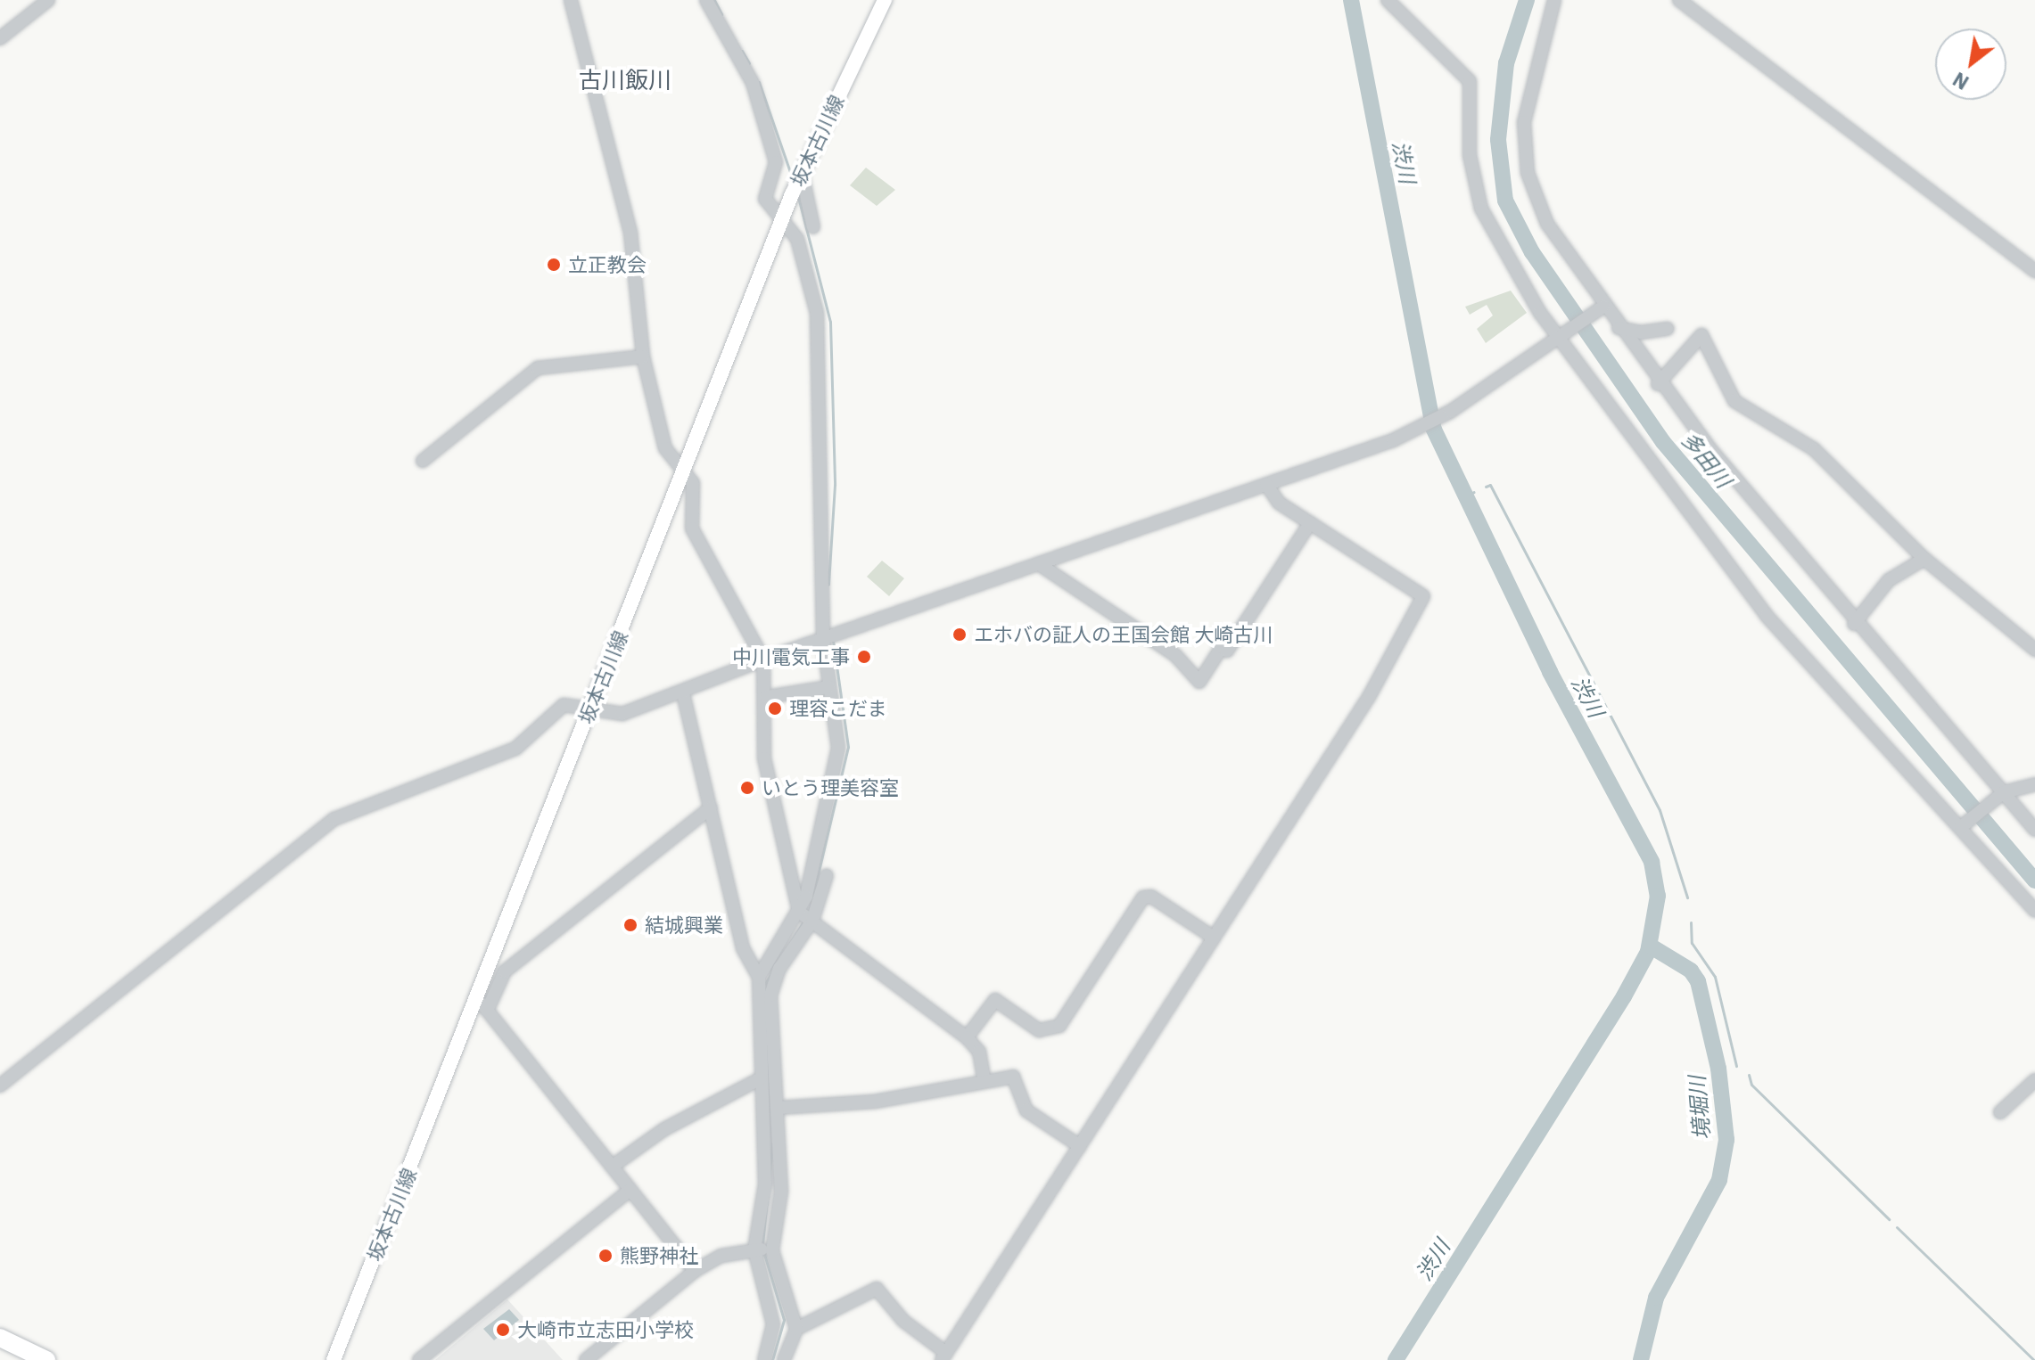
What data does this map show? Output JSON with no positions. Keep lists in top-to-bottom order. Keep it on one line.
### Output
{"streets":{"main road":["坂本古川線"]},"districts":["古川飯川"],"water":["渋川","多田川","境堀川"],"places":["立正教会","エホバの証人の王国会館 大崎古川","中川電気工事","理容こだま","いとう理美容室","結城興業","熊野神社","大崎市立志田小学校"],"north":"bottom left"}
